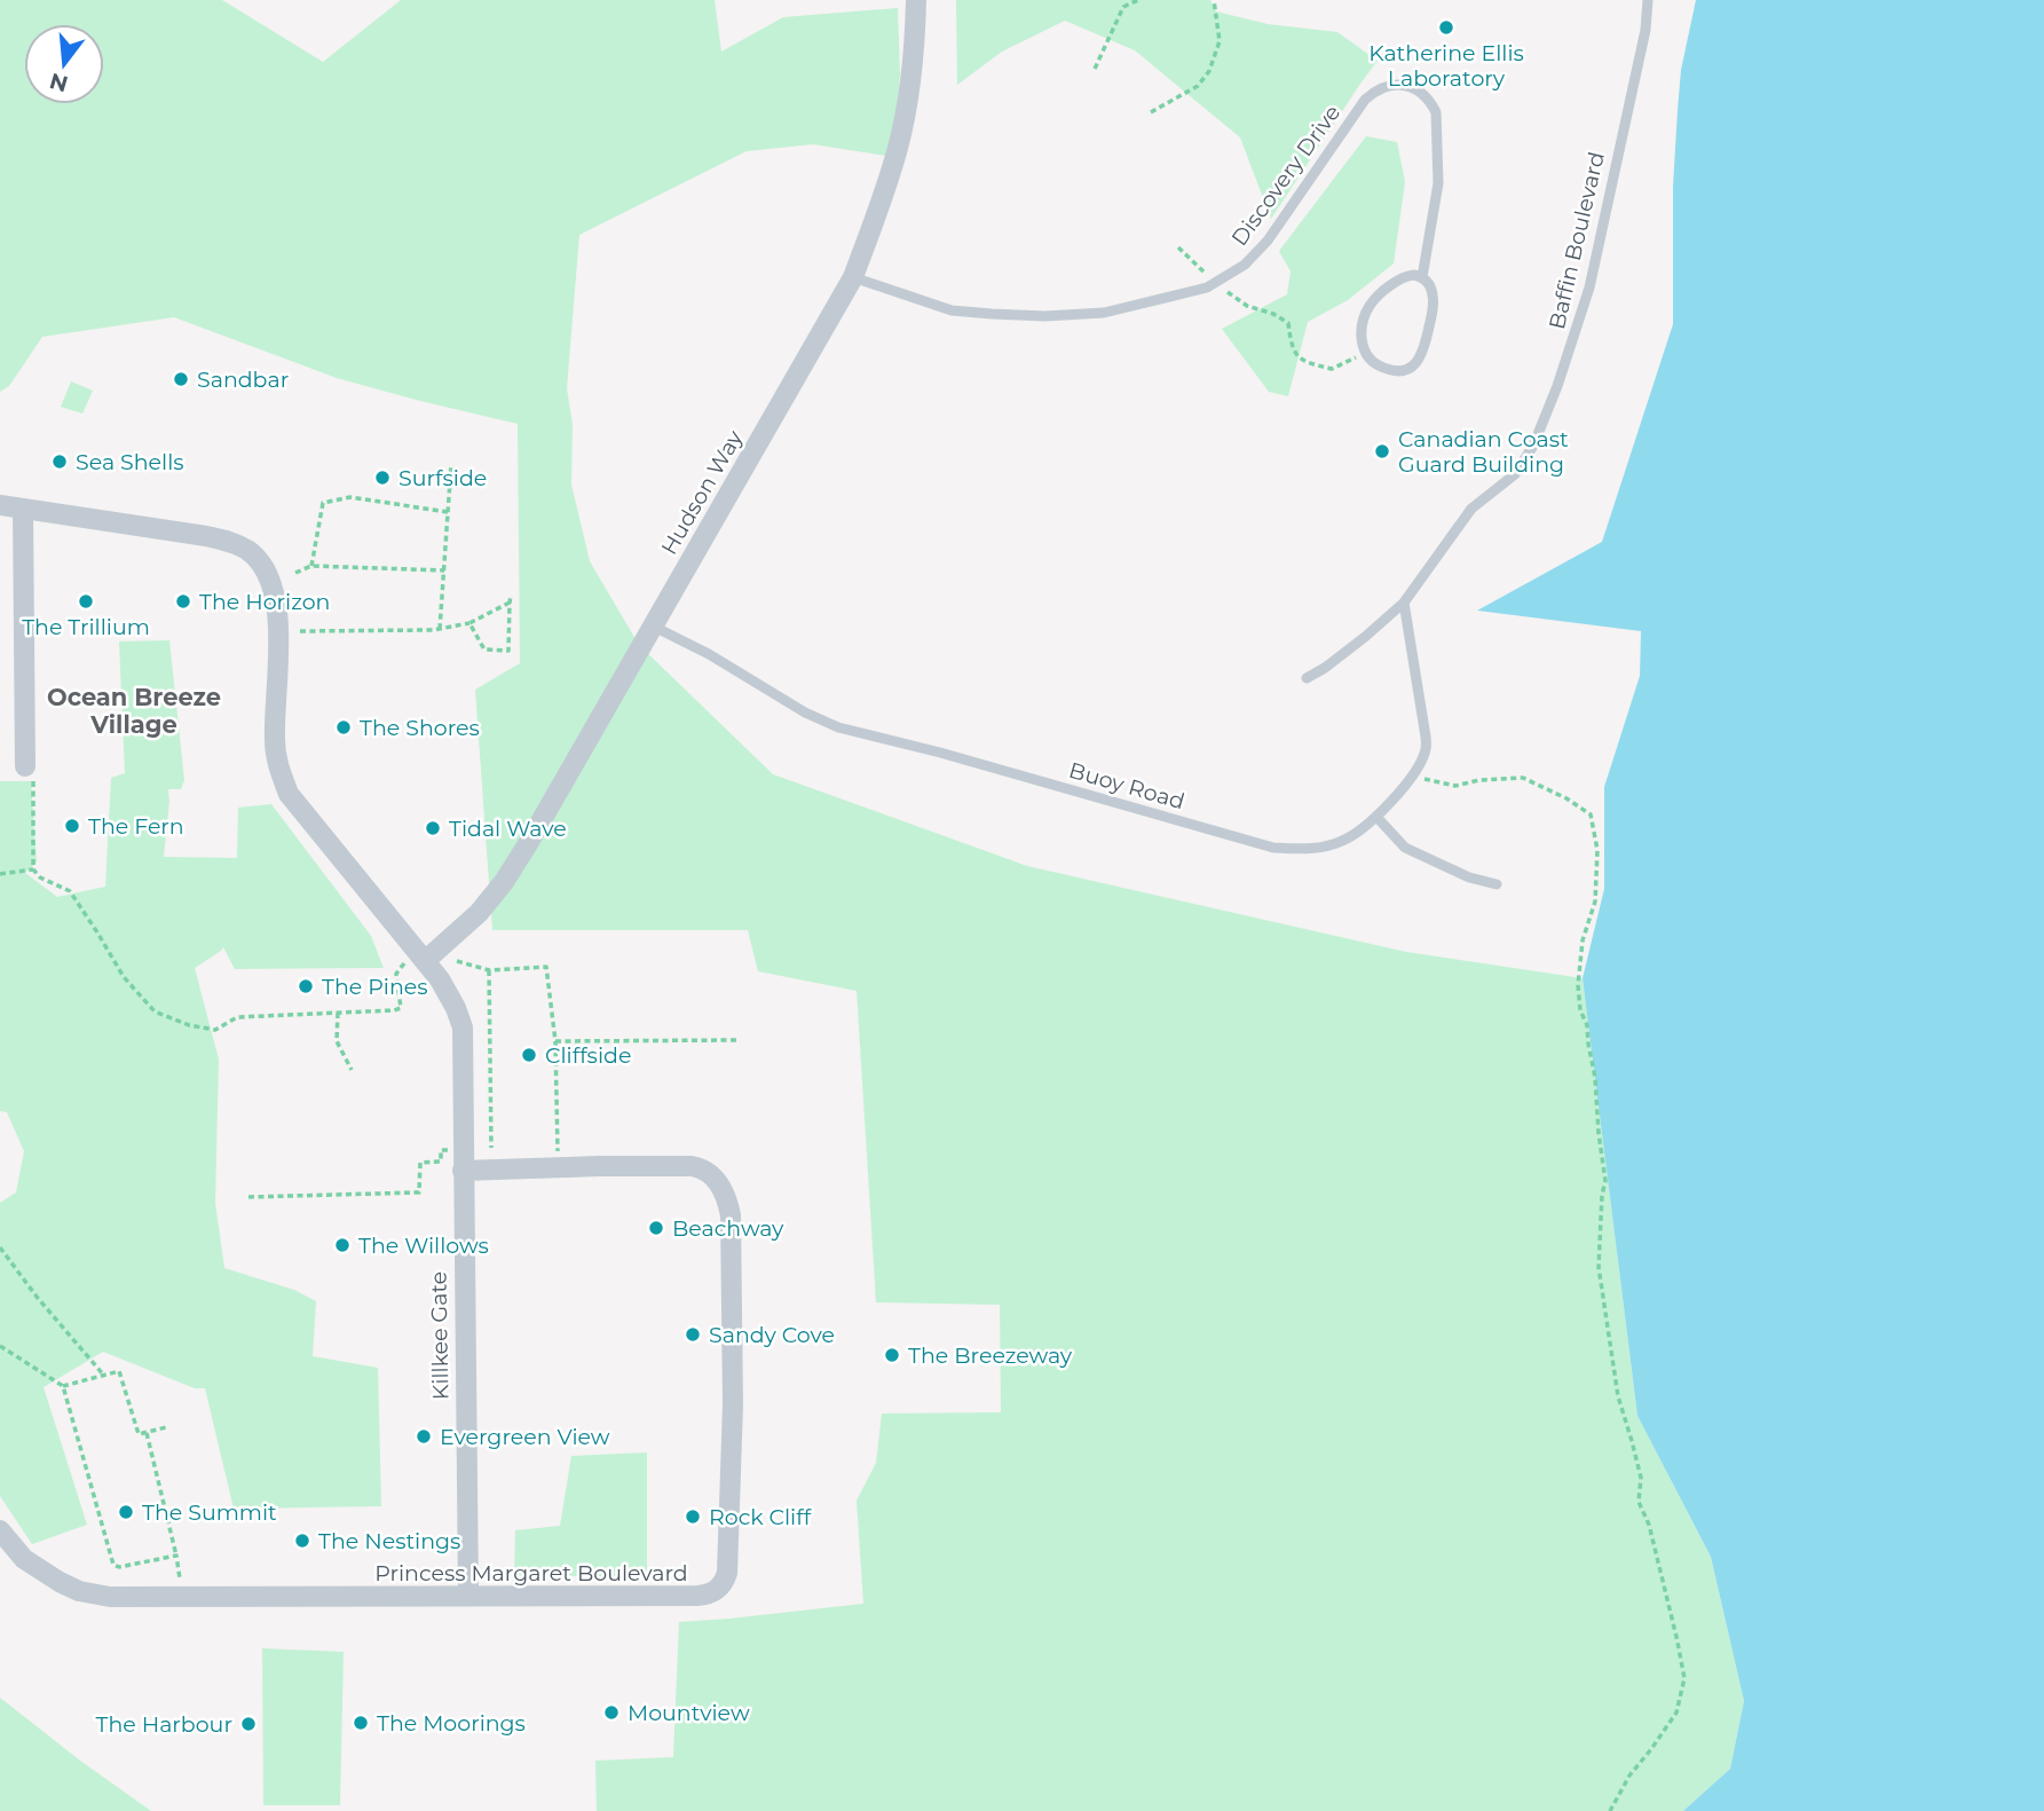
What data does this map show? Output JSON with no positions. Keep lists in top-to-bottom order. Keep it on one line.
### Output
{"streets":{"street":["Hudson Way","Killkee Gate","Princess Margaret Boulevard"],"lane":["Discovery Drive","Baffin Boulevard","Buoy Road"]},"crossings":[["Discovery Drive","Hudson Way"],["Baffin Boulevard","Buoy Road"],["Hudson Way","Buoy Road"],["Killkee Gate","Princess Margaret Boulevard"]],"districts":["Ocean Breeze Village"],"places":["Katherine Ellis Laboratory","Sandbar","Canadian Coast Guard Building","Sea Shells","Surfside","The Trillium","The Horizon","The Shores","The Fern","Tidal Wave","The Pines","Cliffside","Beachway","The Willows","Sandy Cove","The Breezeway","Evergreen View","The Summit","Rock Cliff","The Nestings","Mountview","The Moorings","The Harbour"],"north":"bottom"}
